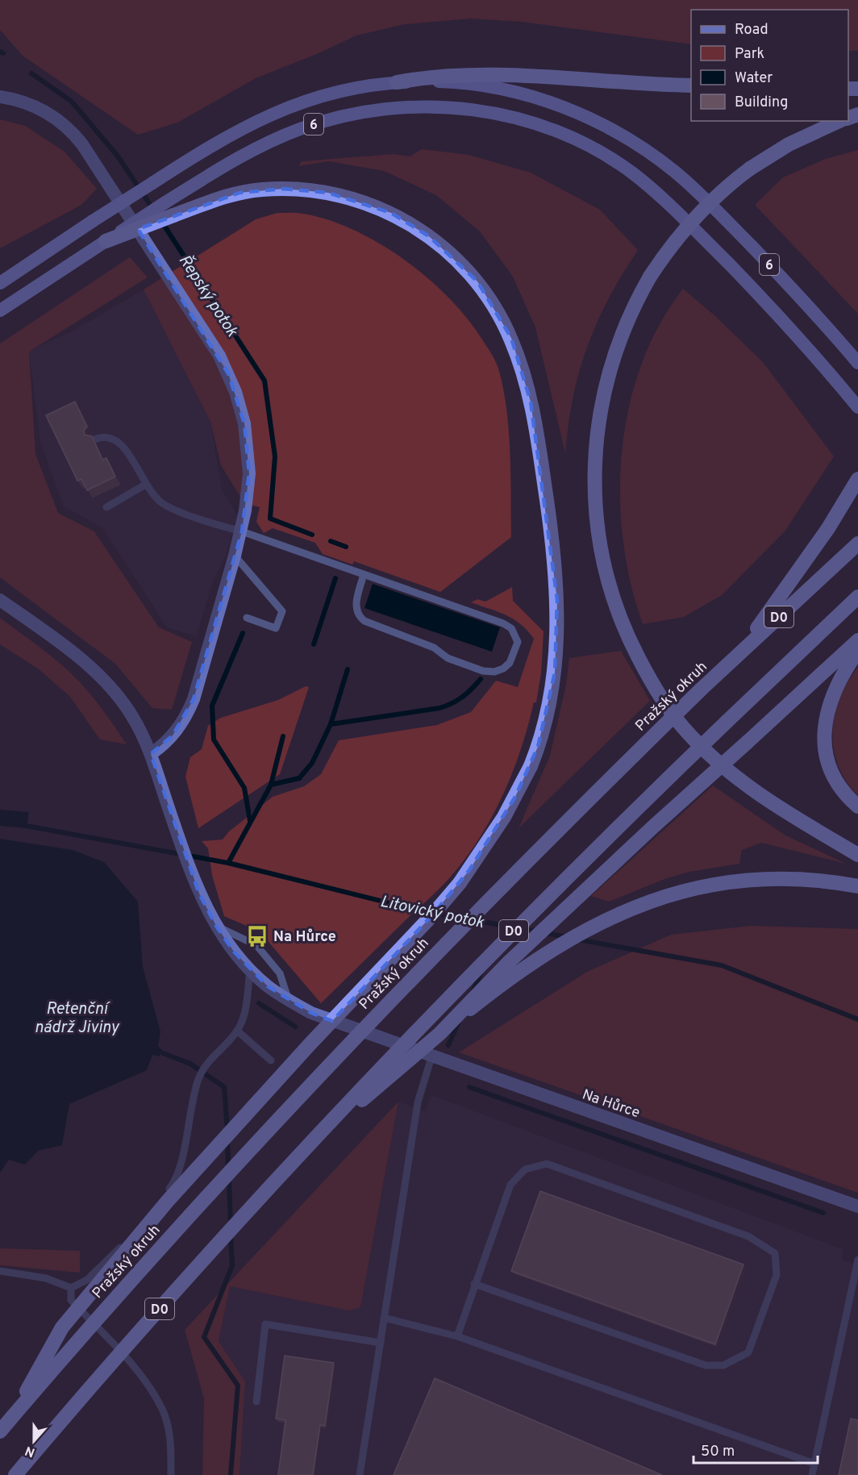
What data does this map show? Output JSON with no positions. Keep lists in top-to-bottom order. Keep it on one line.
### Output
{"streets":{"highway":["6","D0","Pražský okruh"],"main road":["Na Hůrce"]},"water":["Řepský potok","Litovický potok","Retenční nádrž Jiviny"],"places":{"bus stop":["Na Hůrce"]},"legend":["Road","Park","Water","Building"],"scale_bar":"50 m","north":"bottom"}
